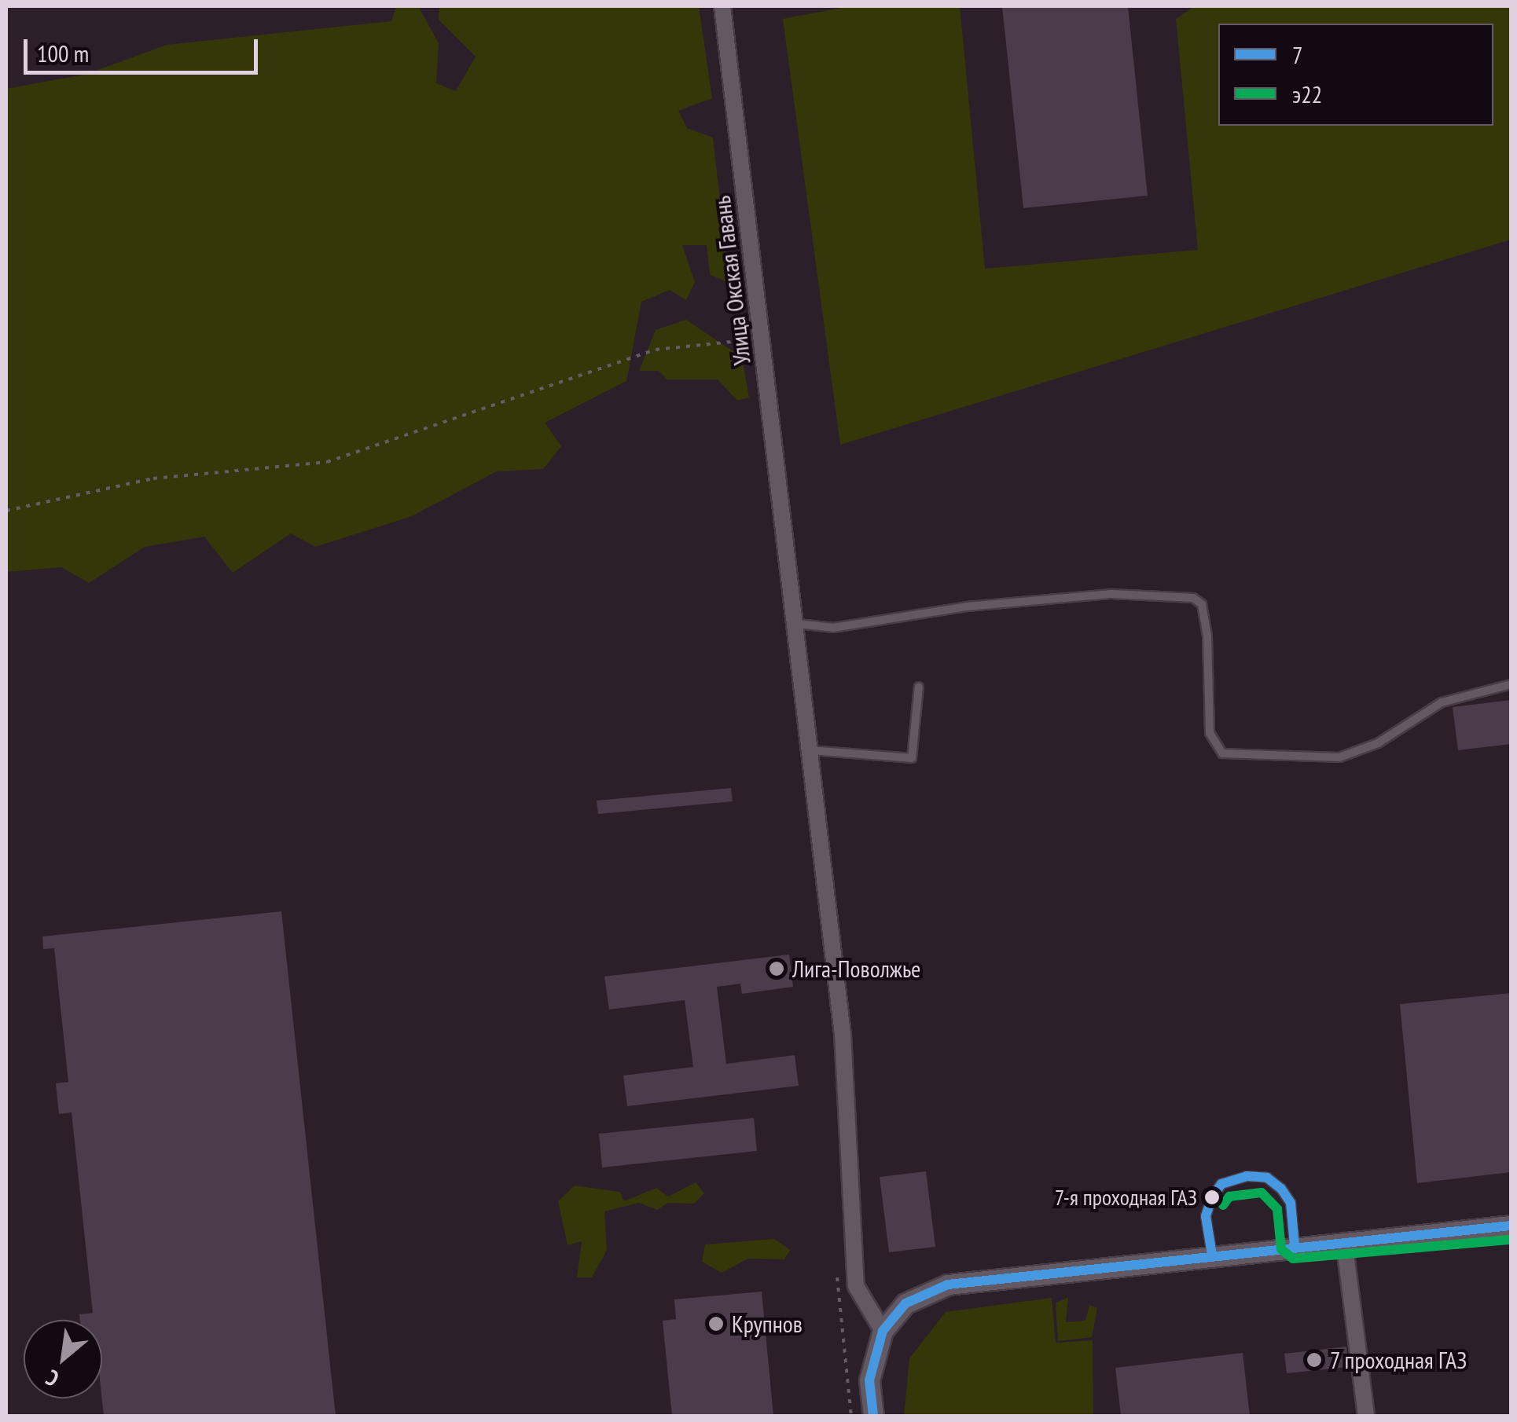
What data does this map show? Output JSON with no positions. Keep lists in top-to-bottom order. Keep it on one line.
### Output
{"streets":{"street":["Улица Окская Гавань"]},"places":["Лига-Поволжье","7-я проходная ГАЗ","Крупнов","7 проходная ГАЗ"],"lines":["transit line 7","transit line э22"],"legend":["7","э22"],"scale_bar":"100 m","north":"bottom left"}
